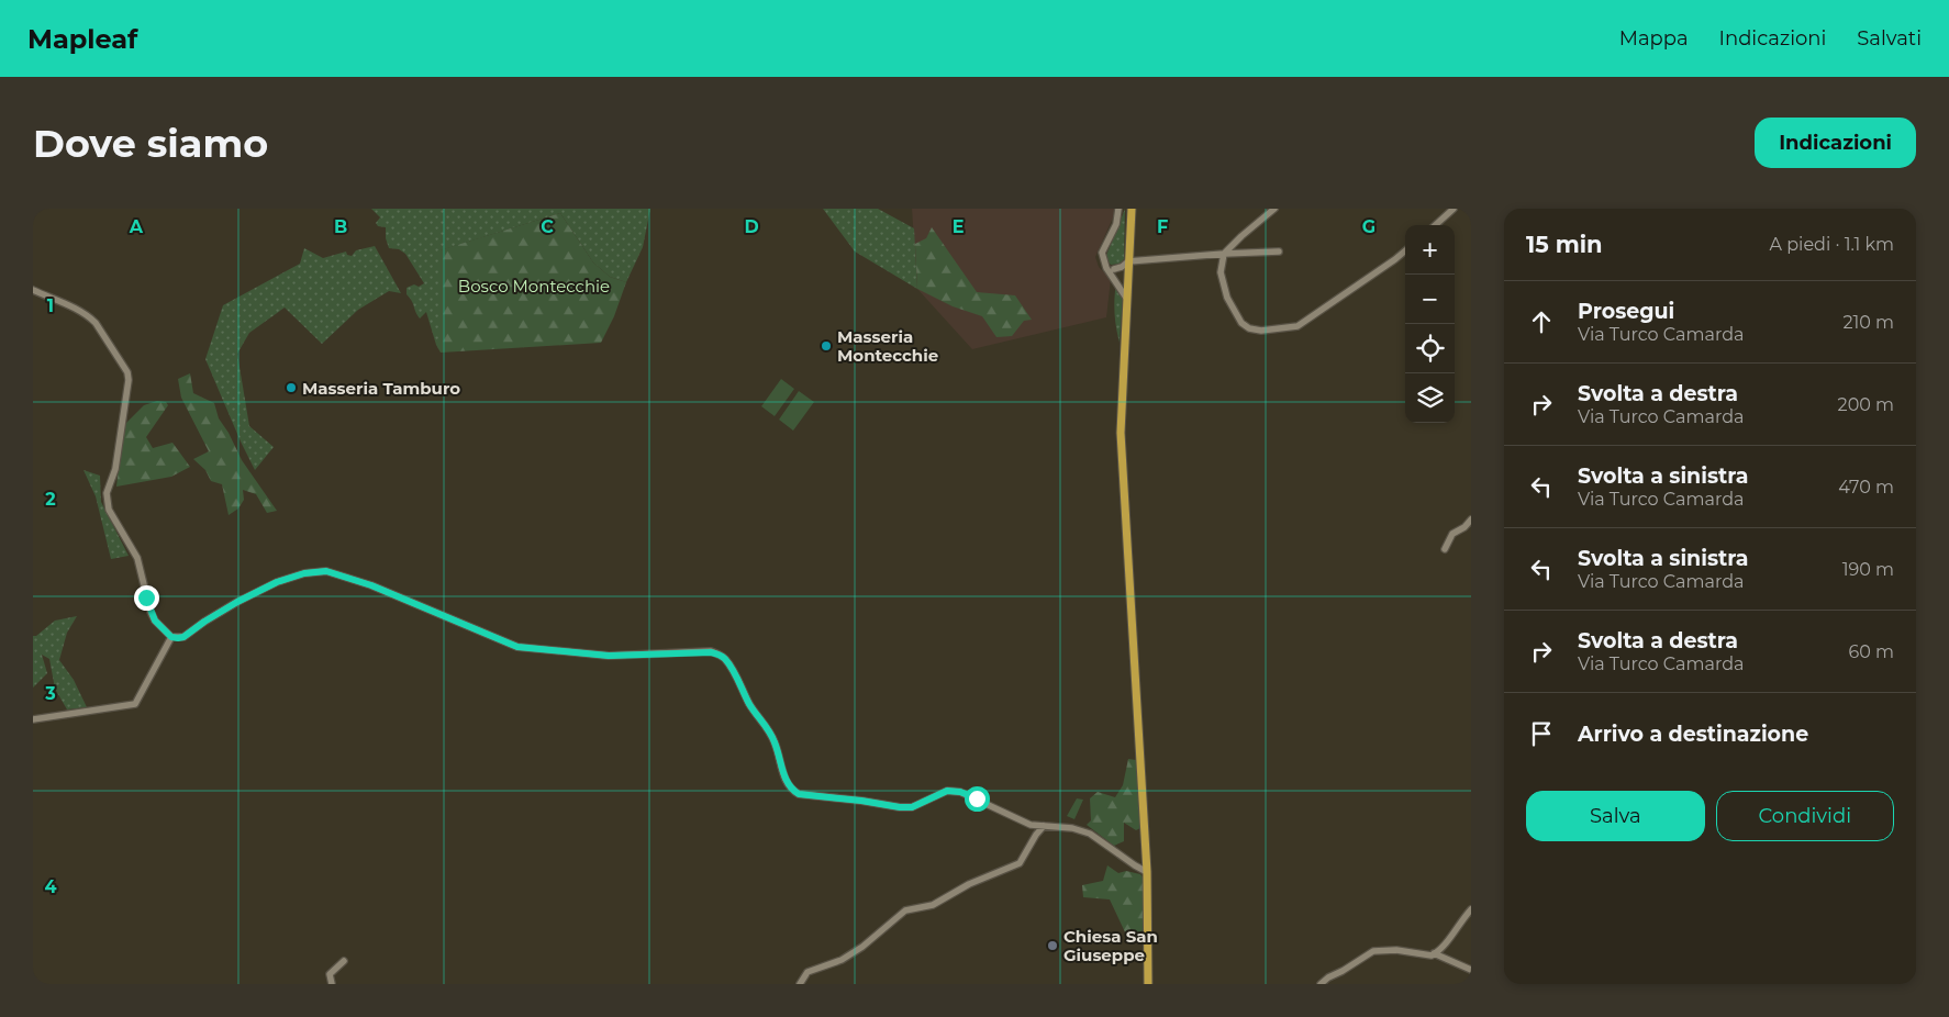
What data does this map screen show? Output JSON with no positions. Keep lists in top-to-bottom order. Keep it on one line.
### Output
{"parks":["Bosco Montecchie"],"places":["Masseria Montecchie","Masseria Tamburo","Chiesa San Giuseppe"],"page":{"header":"Mapleaf","nav":["Mappa","Indicazioni","Salvati"],"buttons":["Indicazioni",["Salva","Condividi"]],"title":"Dove siamo","heading":["15 min","A piedi · 1.1 km"],"map_buttons":["+","−"],"list":[["Prosegui","Via Turco Camarda","210 m"],["Svolta a destra","Via Turco Camarda","200 m"],["Svolta a sinistra","Via Turco Camarda","470 m"],["Svolta a sinistra","Via Turco Camarda","190 m"],["Svolta a destra","Via Turco Camarda","60 m"],"Arrivo a destinazione"]},"grid":{"columns":["A","B","C","D","E","F","G"],"rows":["1","2","3","4"]}}
